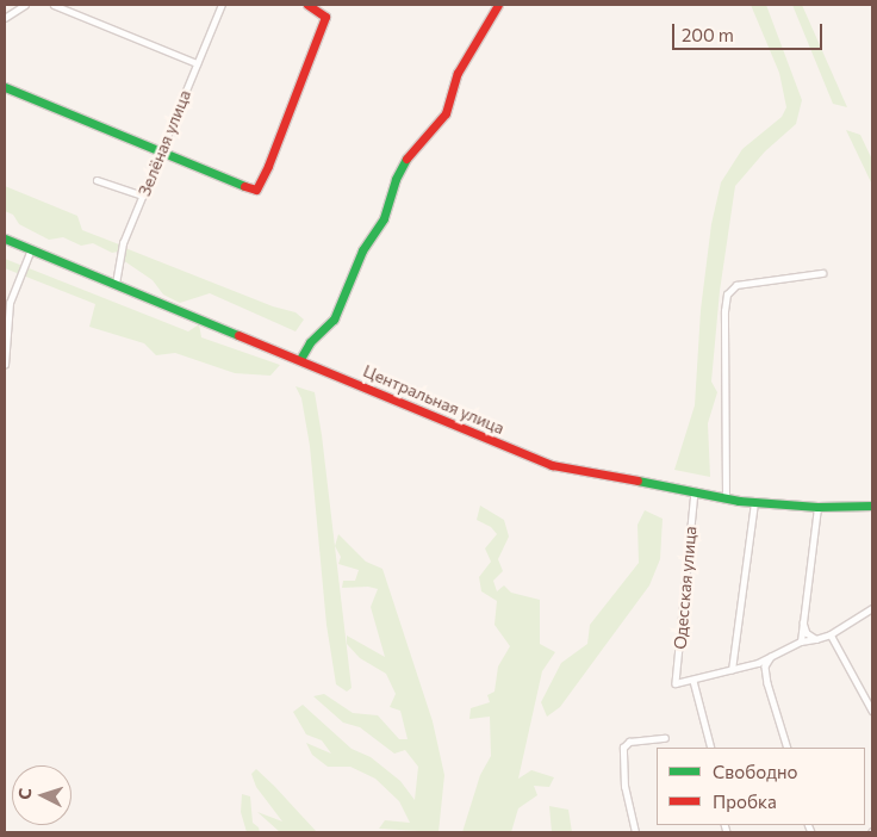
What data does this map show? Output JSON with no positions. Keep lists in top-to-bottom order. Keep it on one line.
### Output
{"streets":{"street":["Зелёная улица","Центральная улица","Одесская улица"]},"crossings":[["Зелёная улица","Центральная улица"],["Центральная улица","Одесская улица"]],"legend":["Свободно","Пробка"],"scale_bar":"200 m","north":"left"}
